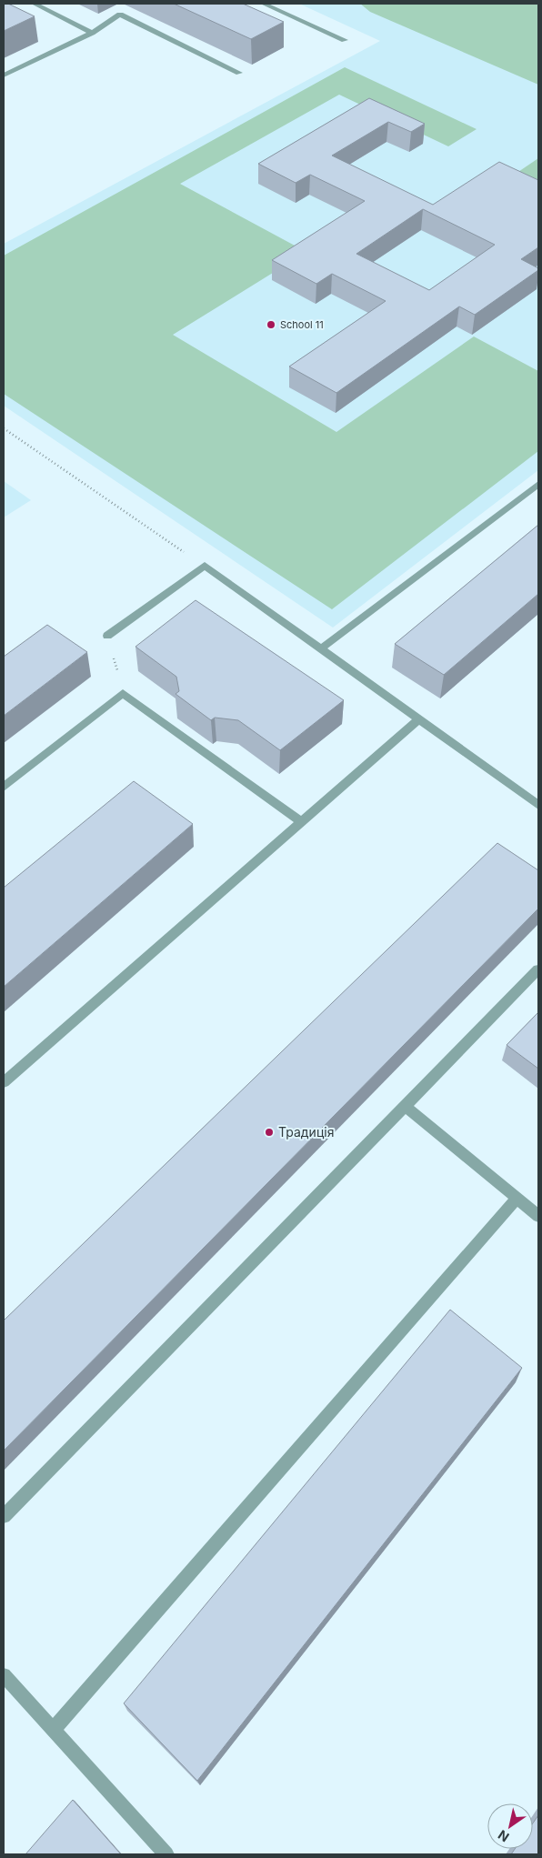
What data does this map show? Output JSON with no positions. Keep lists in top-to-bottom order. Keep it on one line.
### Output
{"places":["School 11","Традиція"],"north":"bottom left"}
